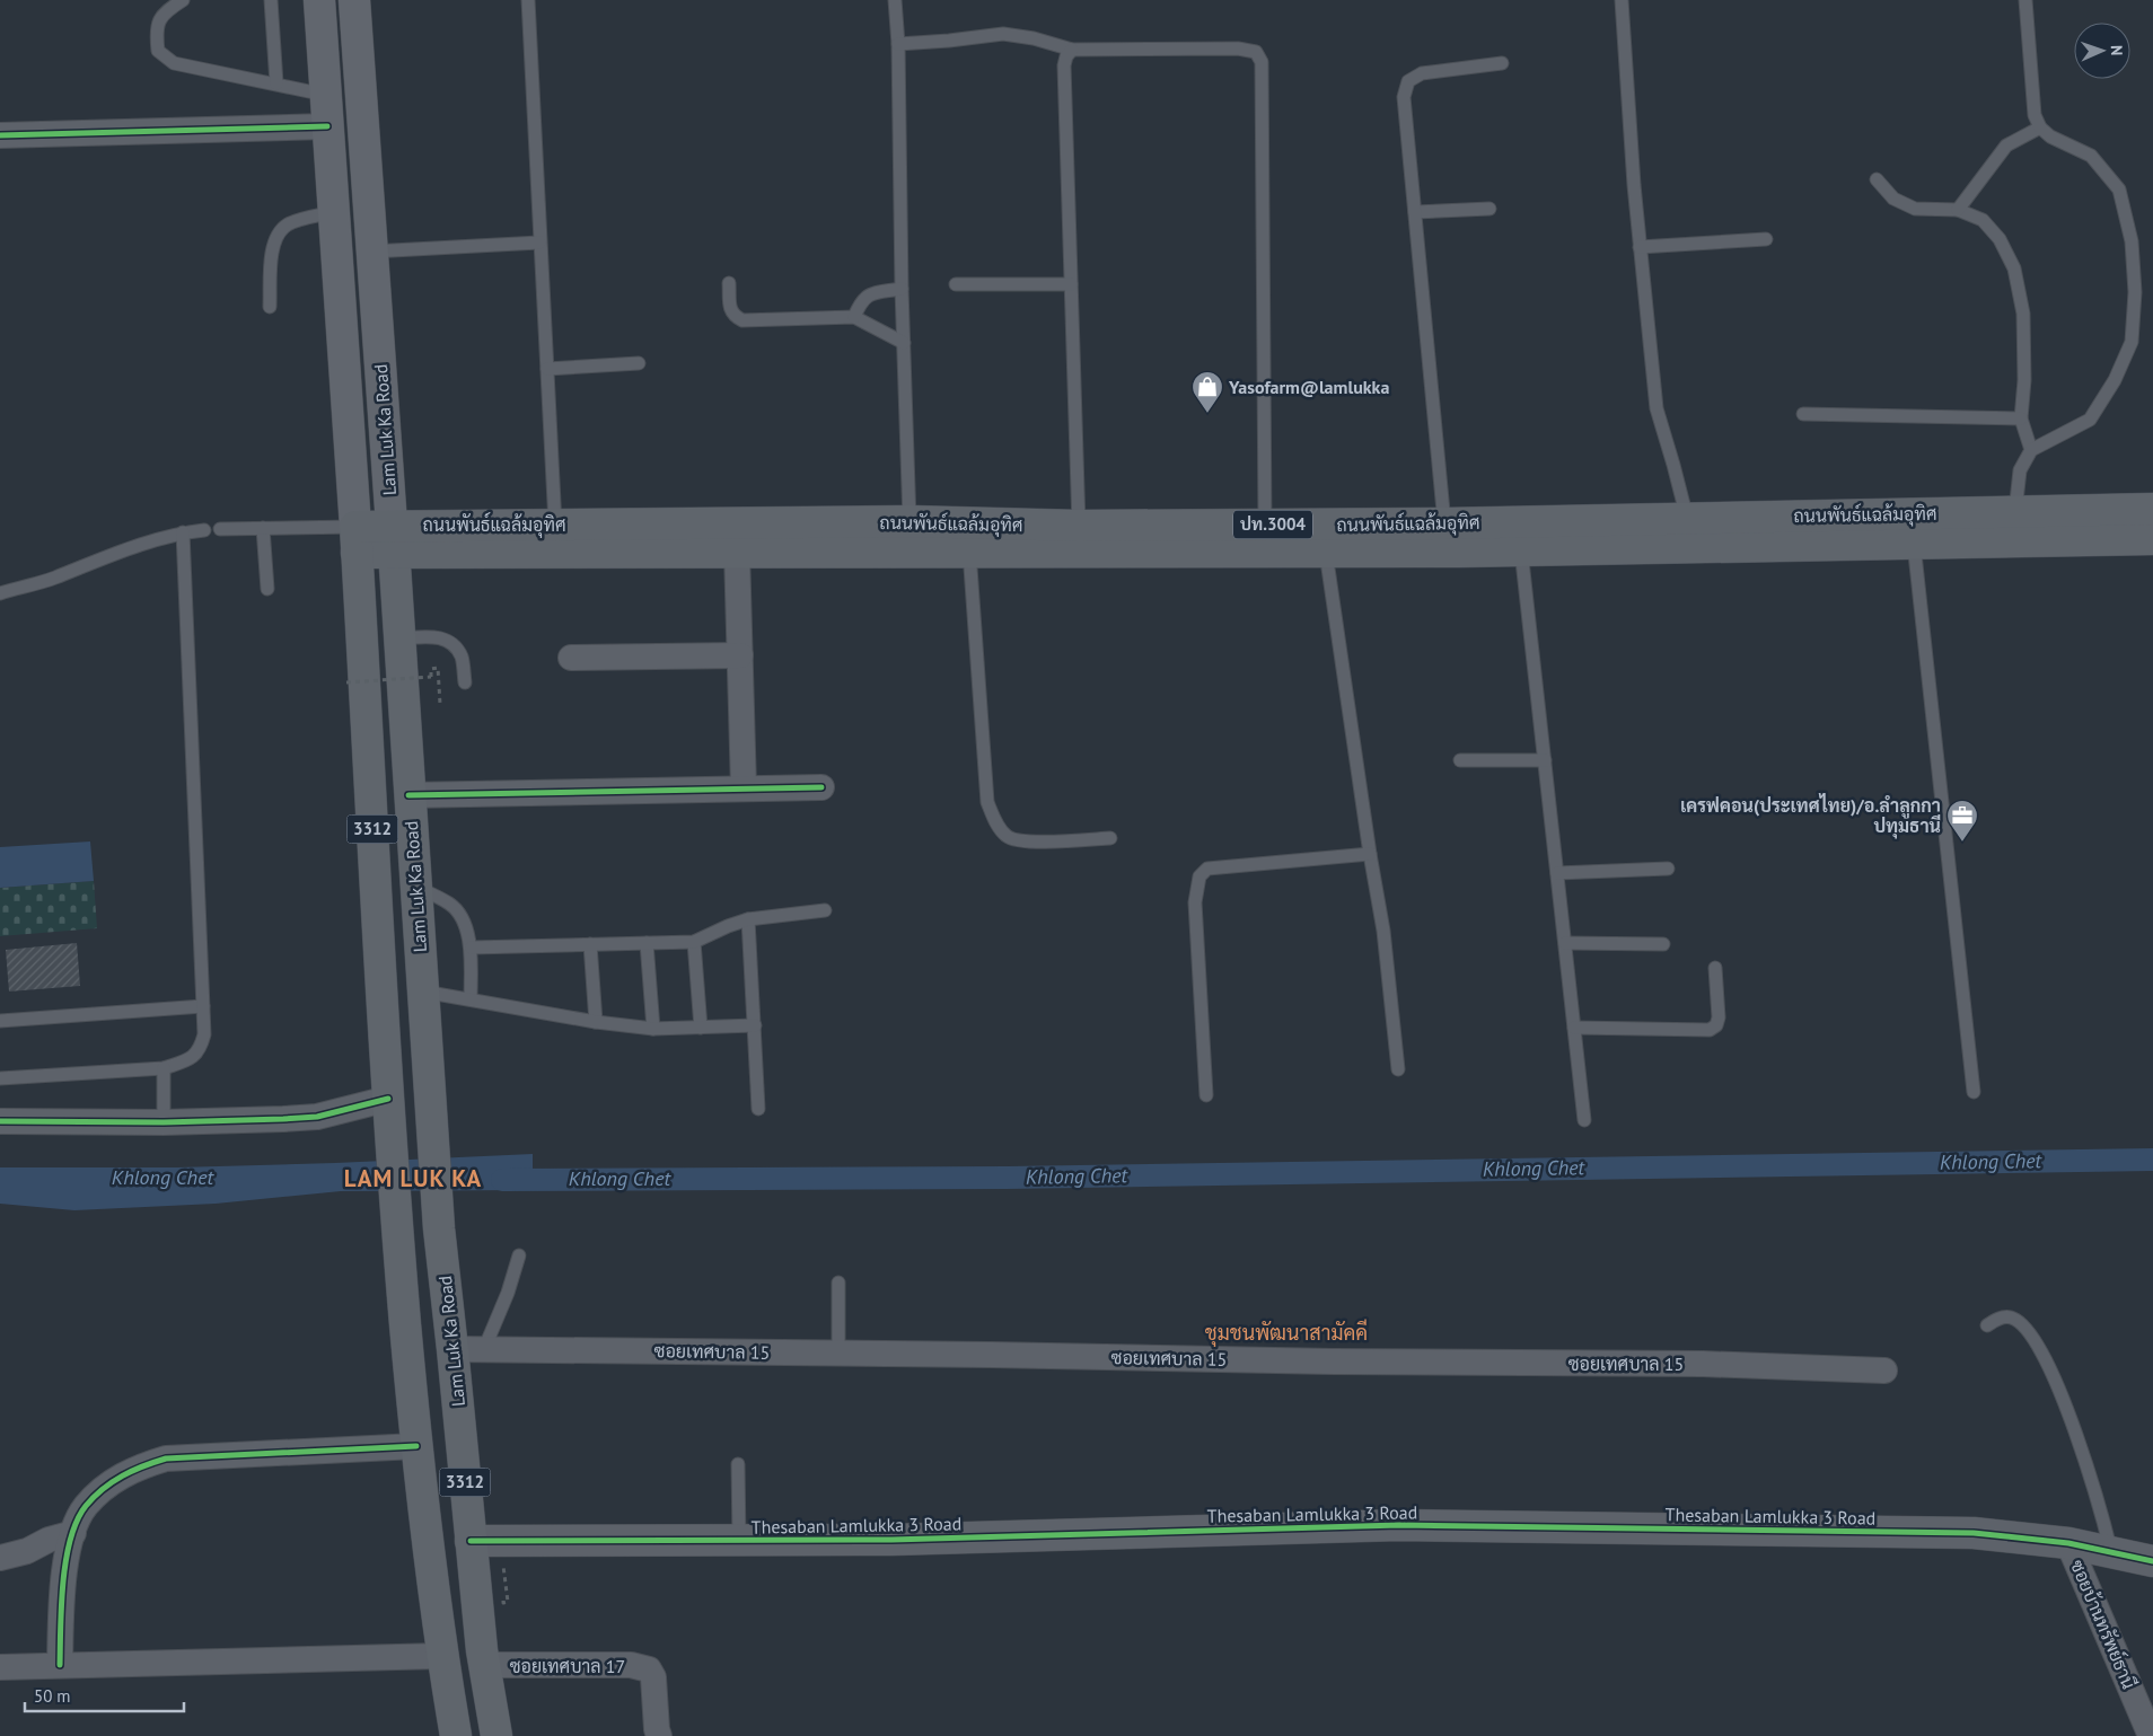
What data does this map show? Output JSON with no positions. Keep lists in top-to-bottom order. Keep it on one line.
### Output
{"streets":{"main road":["Lam Luk Ka Road","ถนนพันธ์แฉล้มอุทิศ","ปท.3004","3312"],"street":["ซอยเทศบาล 15","Thesaban Lamlukka 3 Road","ซอยบ้านทรัพย์ธานี","ซอยเทศบาล 17"]},"crossings":[["Lam Luk Ka Road","ถนนพันธ์แฉล้มอุทิศ"],["Lam Luk Ka Road","ปท.3004"],["Lam Luk Ka Road","ซอยเทศบาล 15"],["Lam Luk Ka Road","Thesaban Lamlukka 3 Road"],["Lam Luk Ka Road","ซอยเทศบาล 17"],["ถนนพันธ์แฉล้มอุทิศ","ปท.3004"],["Thesaban Lamlukka 3 Road","ซอยบ้านทรัพย์ธานี"]],"districts":["LAM LUK KA","ชุมชนพัฒนาสามัคคี"],"water":["Khlong Chet"],"places":{"shop":["Yasofarm@lamlukka"],"office":["เครฟคอน(ประเทศไทย)/อ.ลำลูกกา ปทุมธานี"]},"scale_bar":"50 m","north":"right"}
